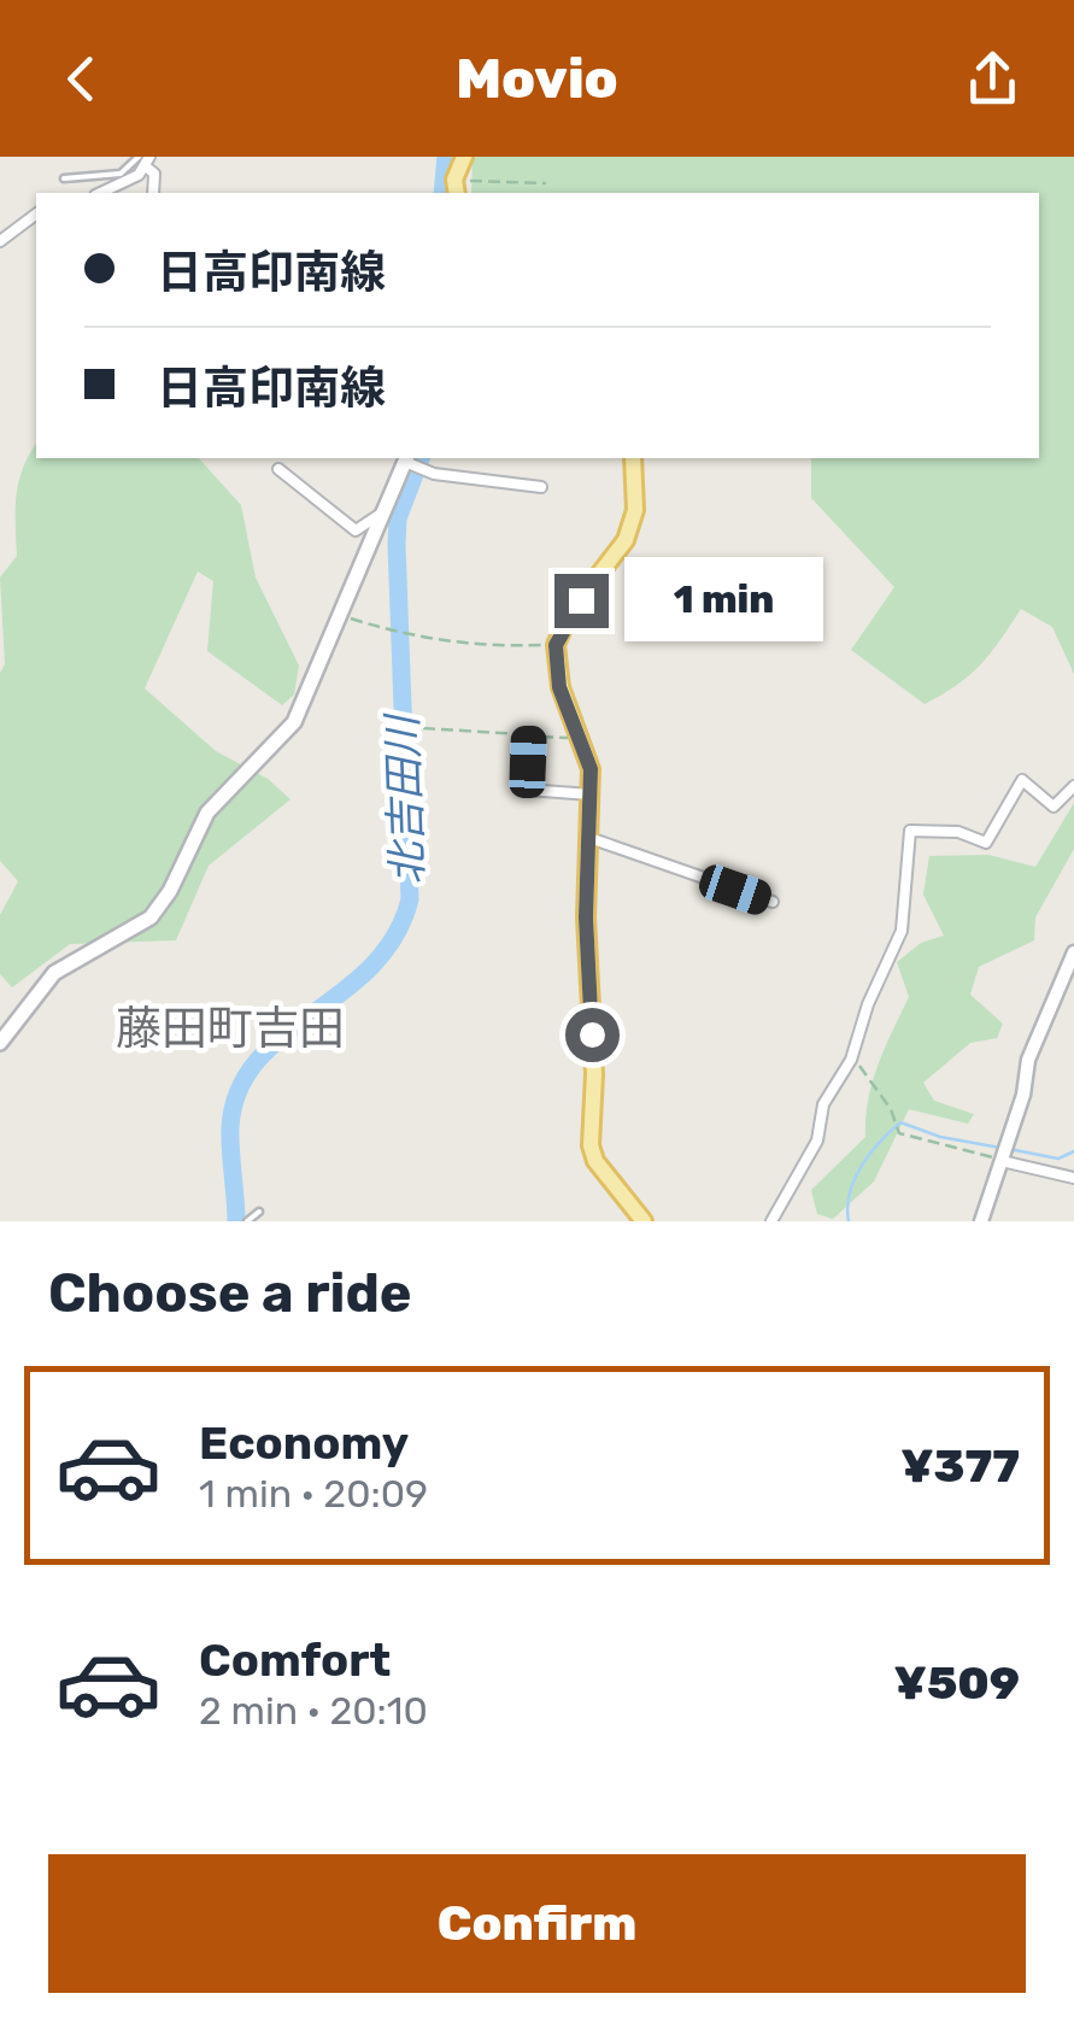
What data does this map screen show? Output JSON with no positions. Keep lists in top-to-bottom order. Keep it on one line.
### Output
{"districts":["藤田町吉田"],"water":["北吉田川"],"page":{"header":"Movio","banner":["日高印南線","日高印南線"],"bubble":"1 min","heading":"Choose a ride","list":[{"name":"Economy","note":"1 min · 20:09","value":"¥377"},{"name":"Comfort","note":"2 min · 20:10","value":"¥509"}],"buttons":"Confirm"}}
